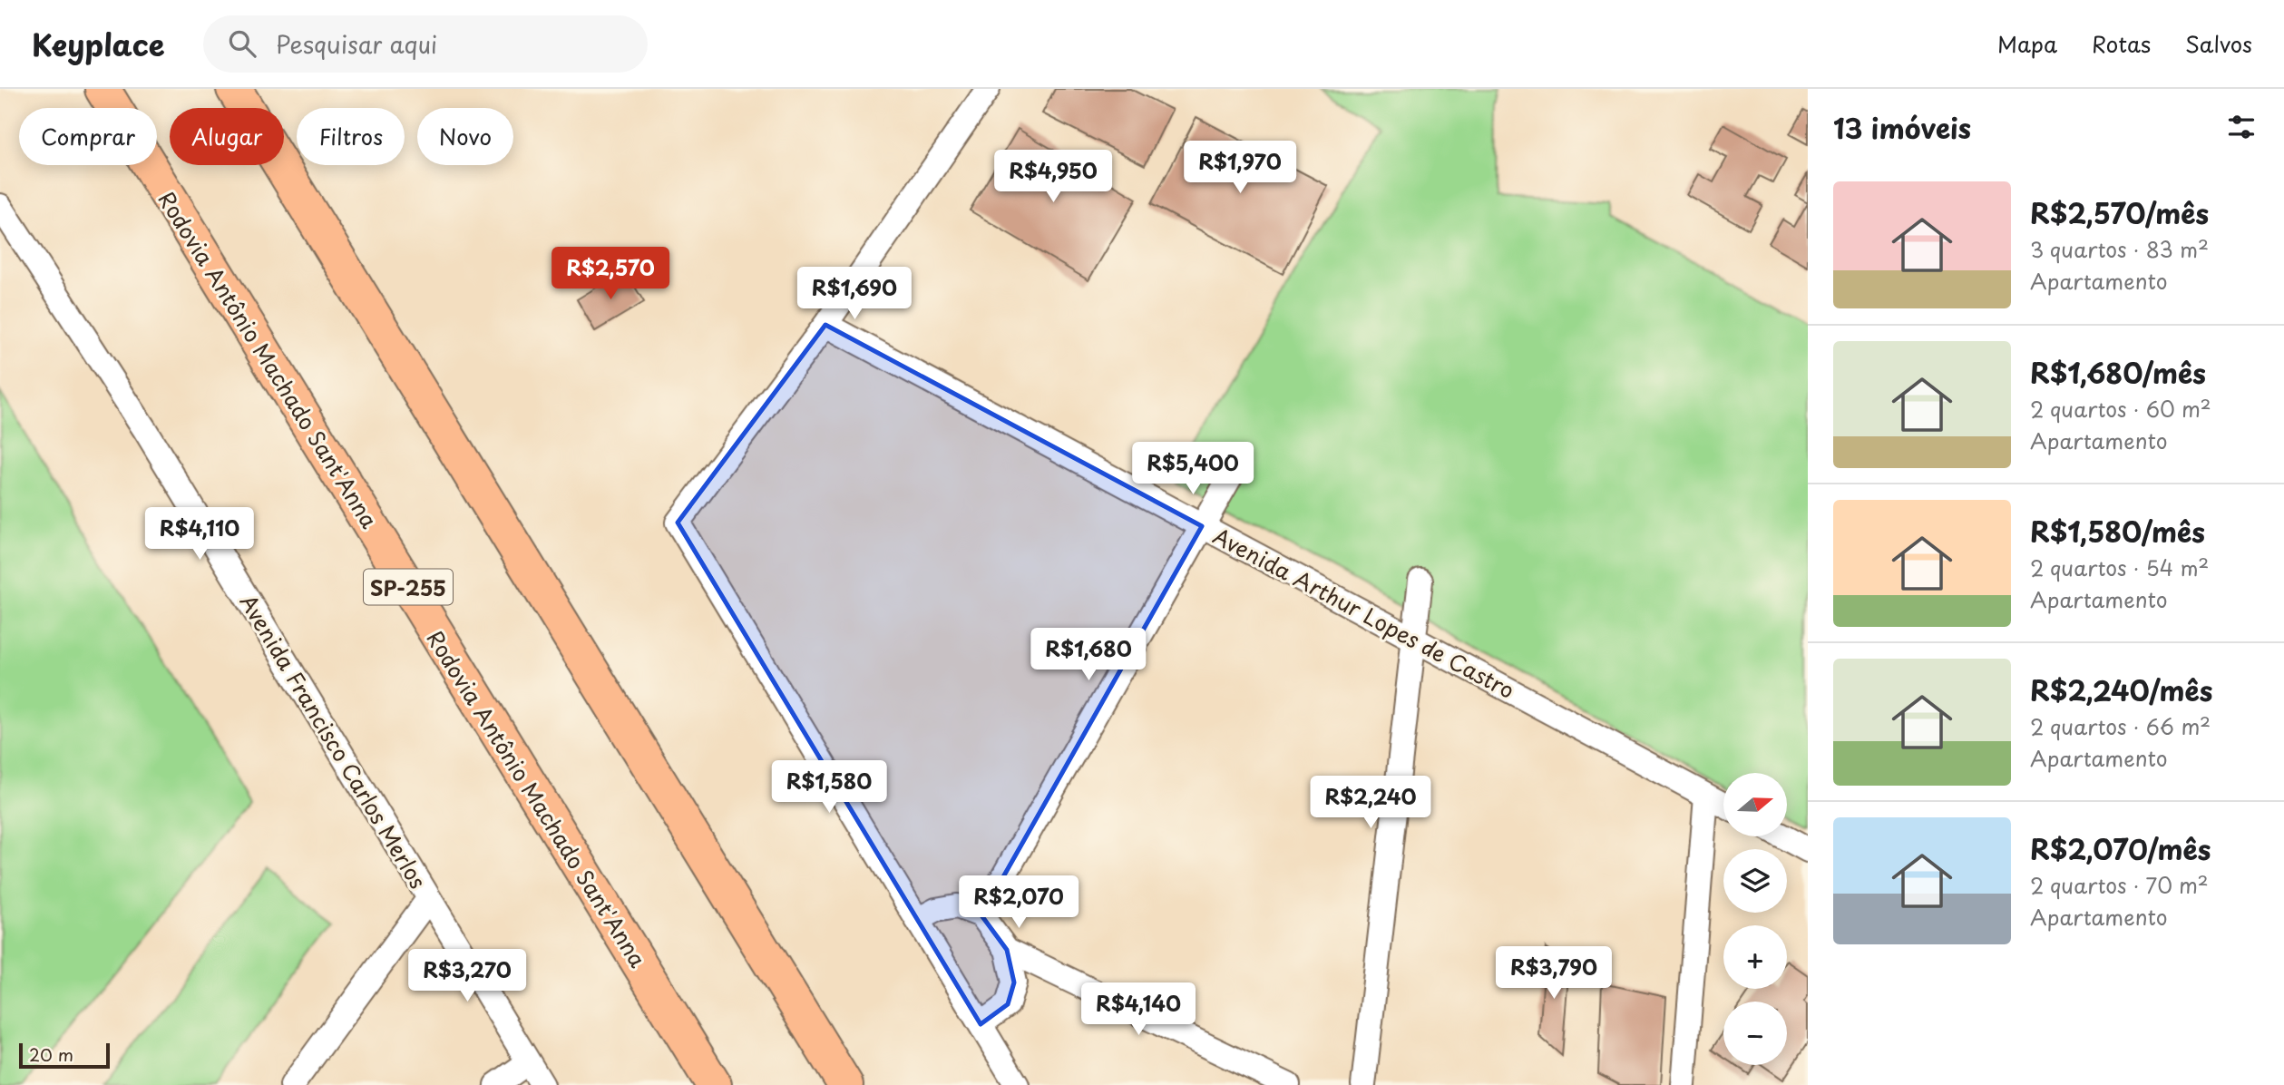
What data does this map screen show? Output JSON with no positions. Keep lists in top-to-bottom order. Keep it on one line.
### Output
{"streets":{"highway":["Rodovia Antônio Machado Sant'Anna","SP-255"],"street":["Avenida Arthur Lopes de Castro","Avenida Francisco Carlos Merlos"]},"scale_bar":"20 m","north":"right","page":{"header":"Keyplace","search":"Pesquisar aqui","nav":["Mapa","Rotas","Salvos"],"heading":"13 imóveis","chip":["Comprar","Alugar","Filtros","Novo"],"price":["R$1,970","R$4,950","R$2,570","R$1,690","R$5,400","R$4,110","R$1,680","R$1,580","R$2,240","R$2,070","R$3,790","R$3,270","R$4,140"],"list":[{"name":"R$2,570/mês","note":"3 quartos · 83 m² · Apartamento"},{"name":"R$1,680/mês","note":"2 quartos · 60 m² · Apartamento"},{"name":"R$1,580/mês","note":"2 quartos · 54 m² · Apartamento"},{"name":"R$2,240/mês","note":"2 quartos · 66 m² · Apartamento"},{"name":"R$2,070/mês","note":"2 quartos · 70 m² · Apartamento"}],"map_buttons":["+","−"],"scale":"20 m"}}
